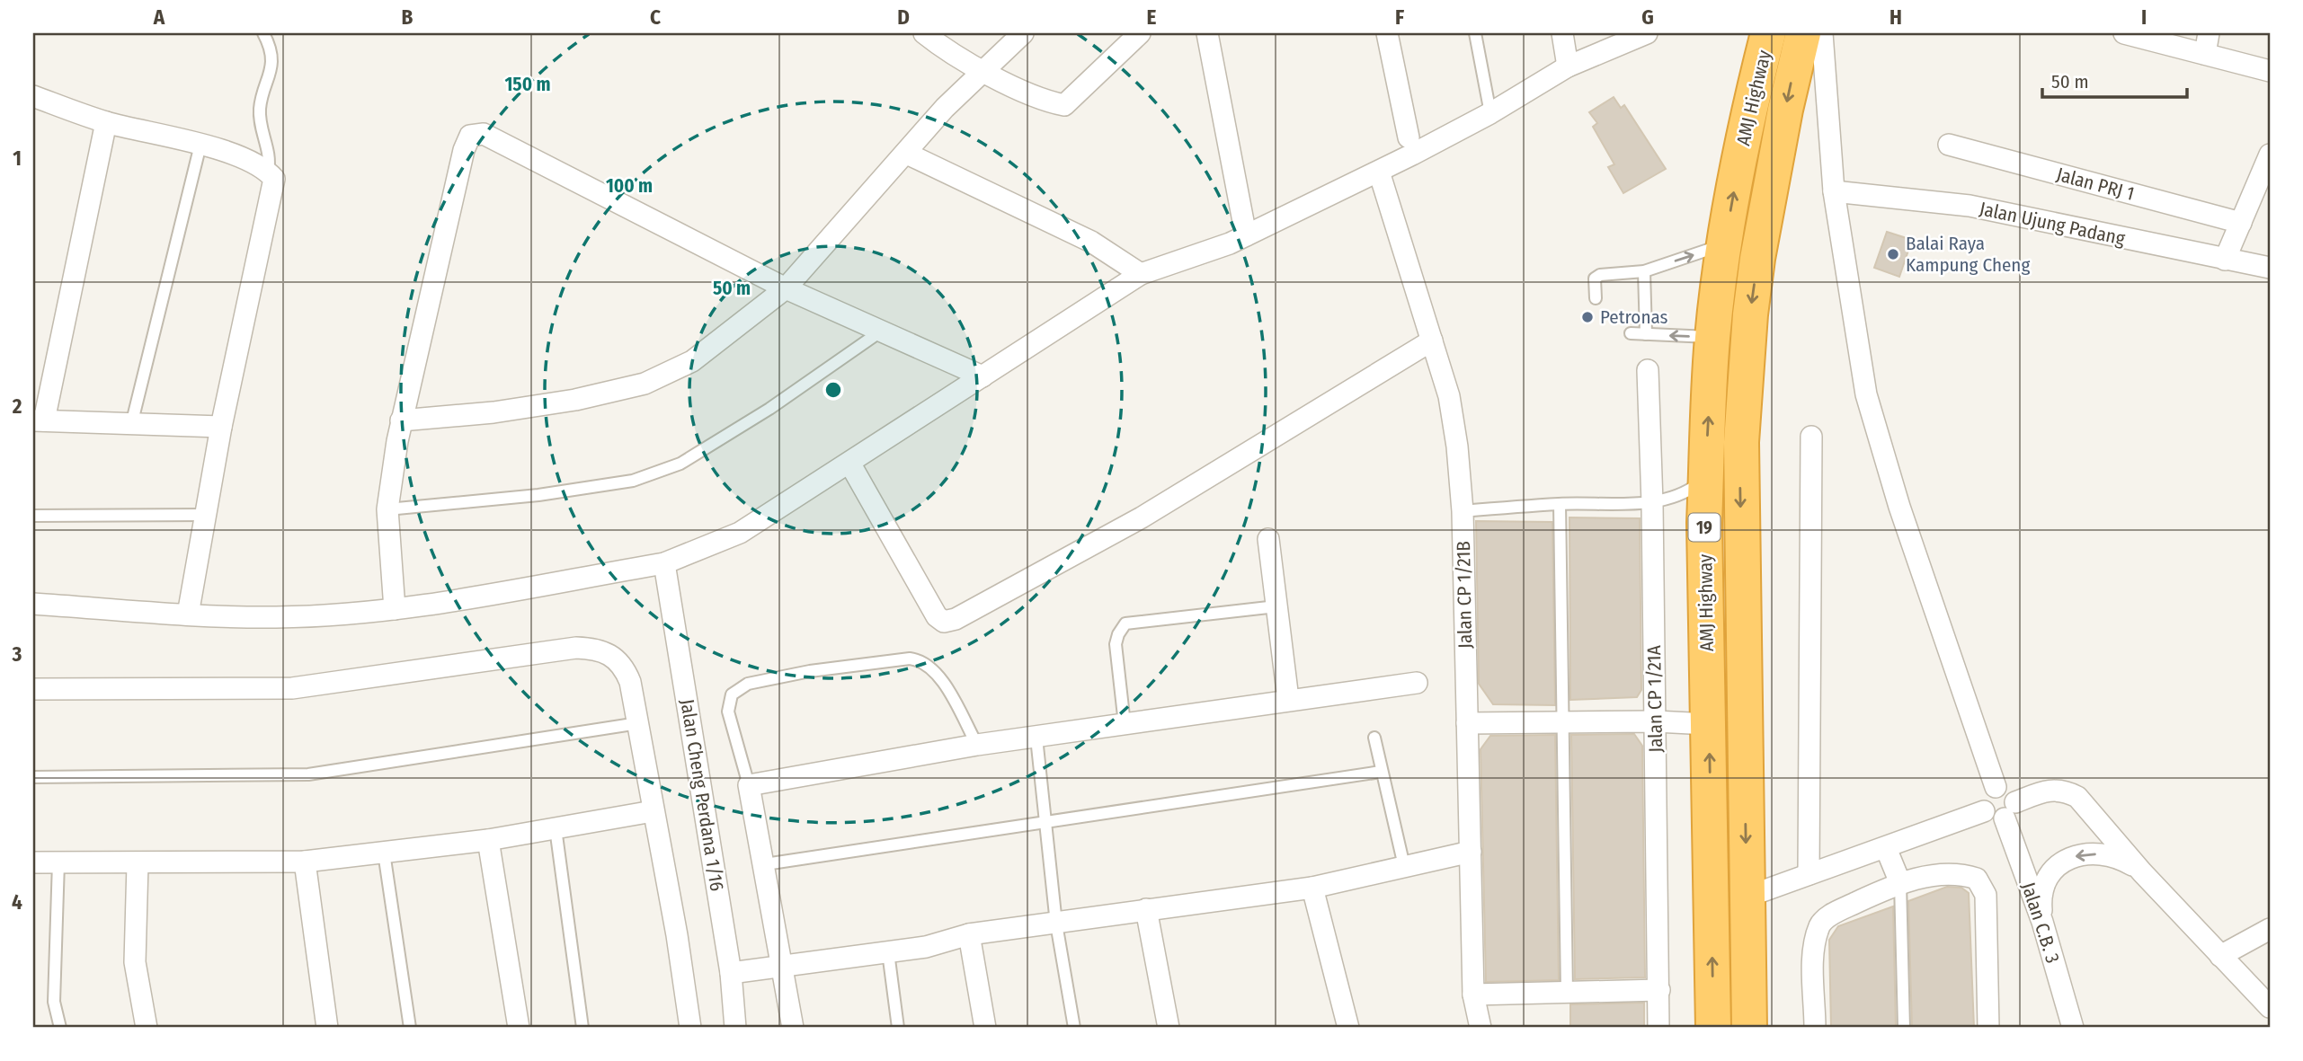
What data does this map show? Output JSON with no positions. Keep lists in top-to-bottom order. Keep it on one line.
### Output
{"streets":{"highway":["AMJ Highway","19"],"street":["Jalan PRJ 1","Jalan Ujung Padang","Jalan CP 1/21B","Jalan CP 1/21A","Jalan Cheng Perdana 1/16","Jalan C.B. 3"]},"places":["Balai Raya Kampung Cheng","Petronas"],"scale_bar":"50 m","grid":{"columns":["A","B","C","D","E","F","G","H","I"],"rows":["1","2","3","4"]},"rings":["150 m","100 m","50 m"]}
